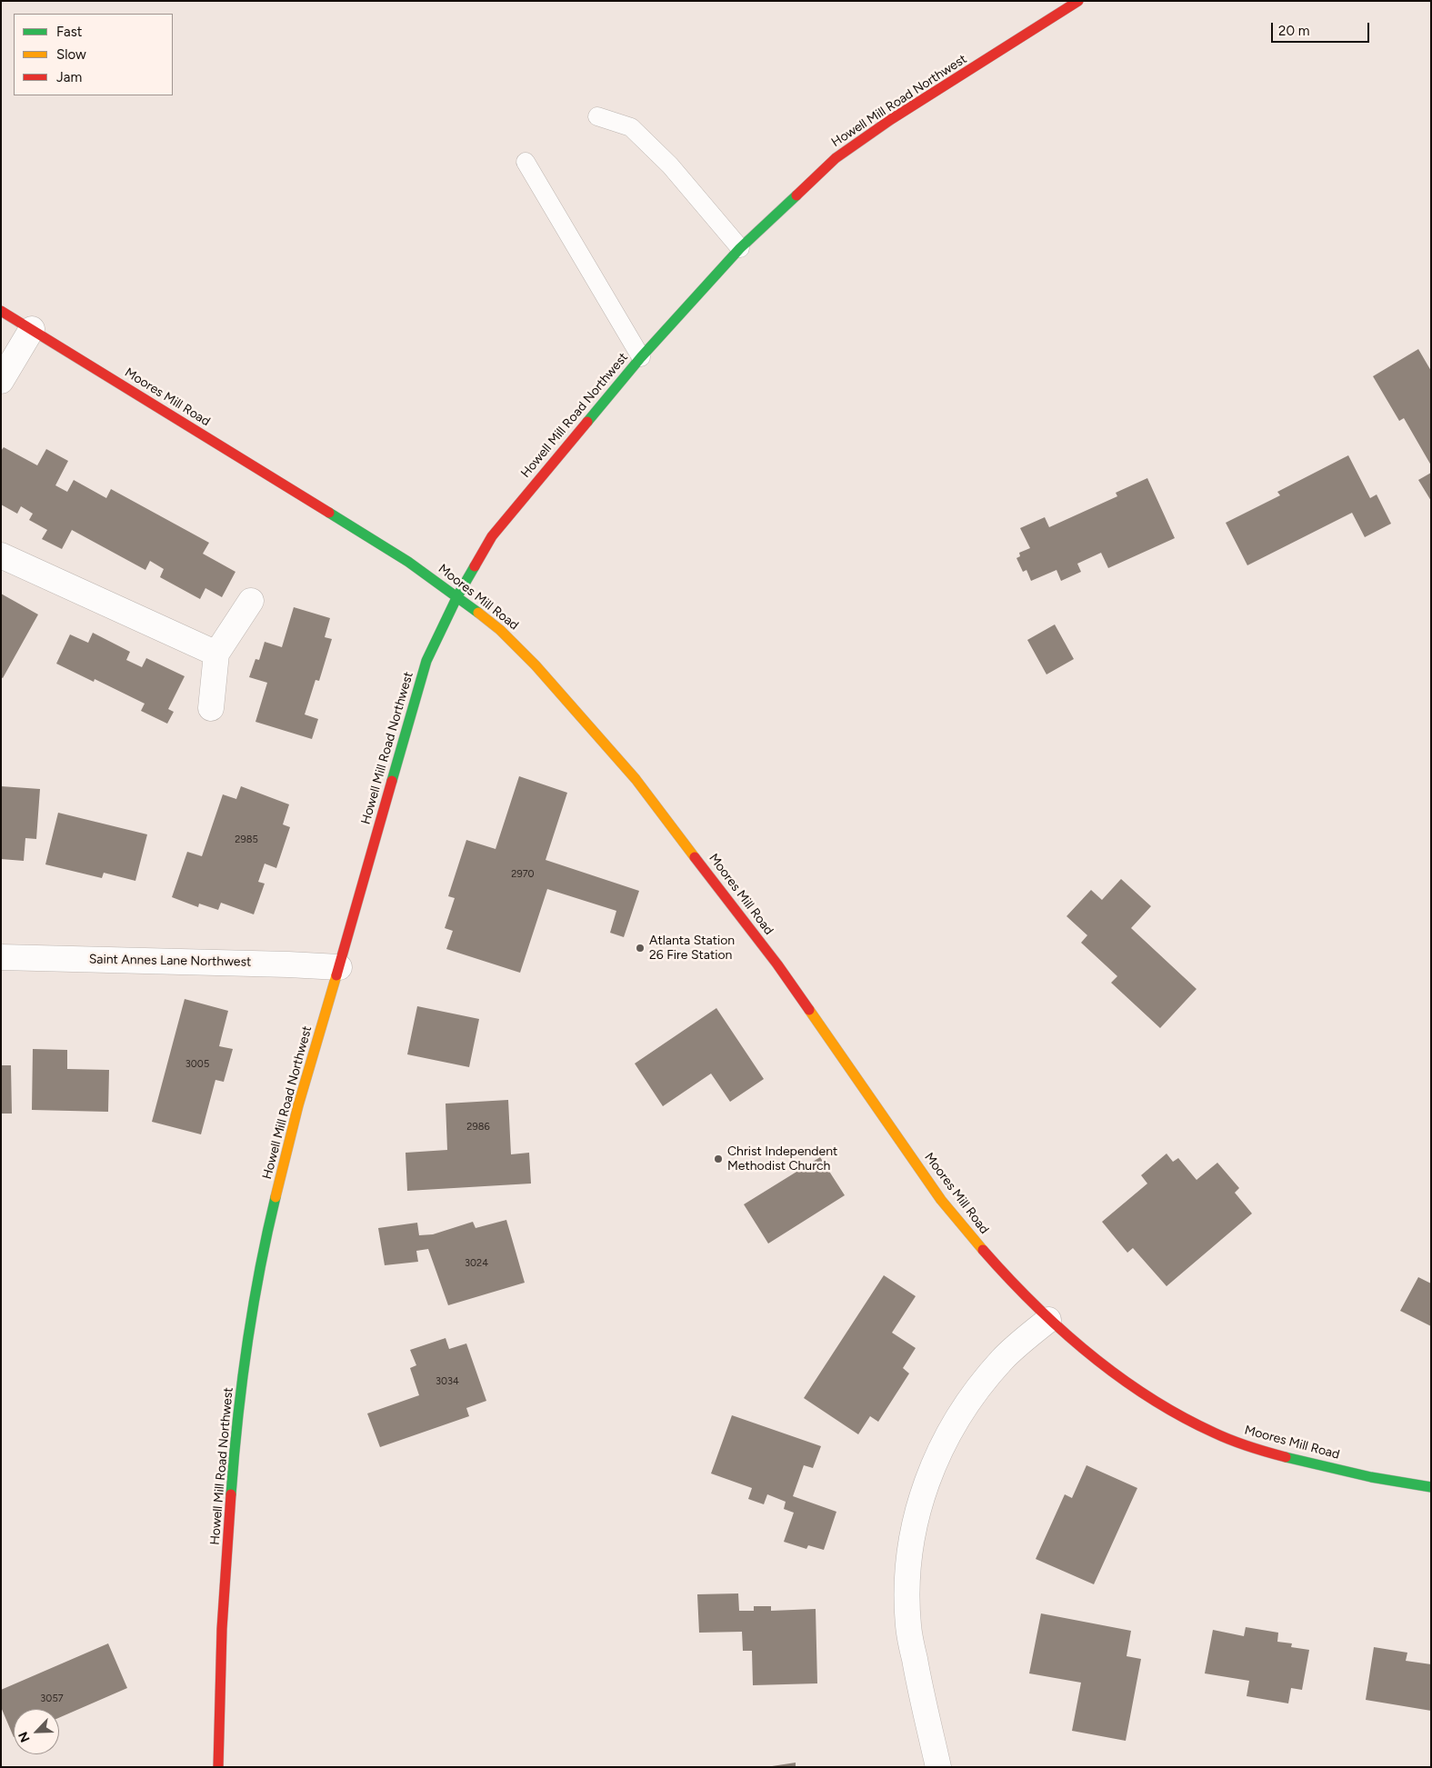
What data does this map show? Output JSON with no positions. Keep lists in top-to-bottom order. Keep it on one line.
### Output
{"streets":{"main road":["Howell Mill Road Northwest","Moores Mill Road"],"street":["Saint Annes Lane Northwest"]},"crossings":[["Howell Mill Road Northwest","Moores Mill Road"],["Howell Mill Road Northwest","Saint Annes Lane Northwest"]],"places":["Atlanta Station 26 Fire Station","Christ Independent Methodist Church"],"house_numbers":["2985","2970","3005","2986","3024","3034","3057"],"legend":["Fast","Slow","Jam"],"scale_bar":"20 m","north":"bottom left"}
